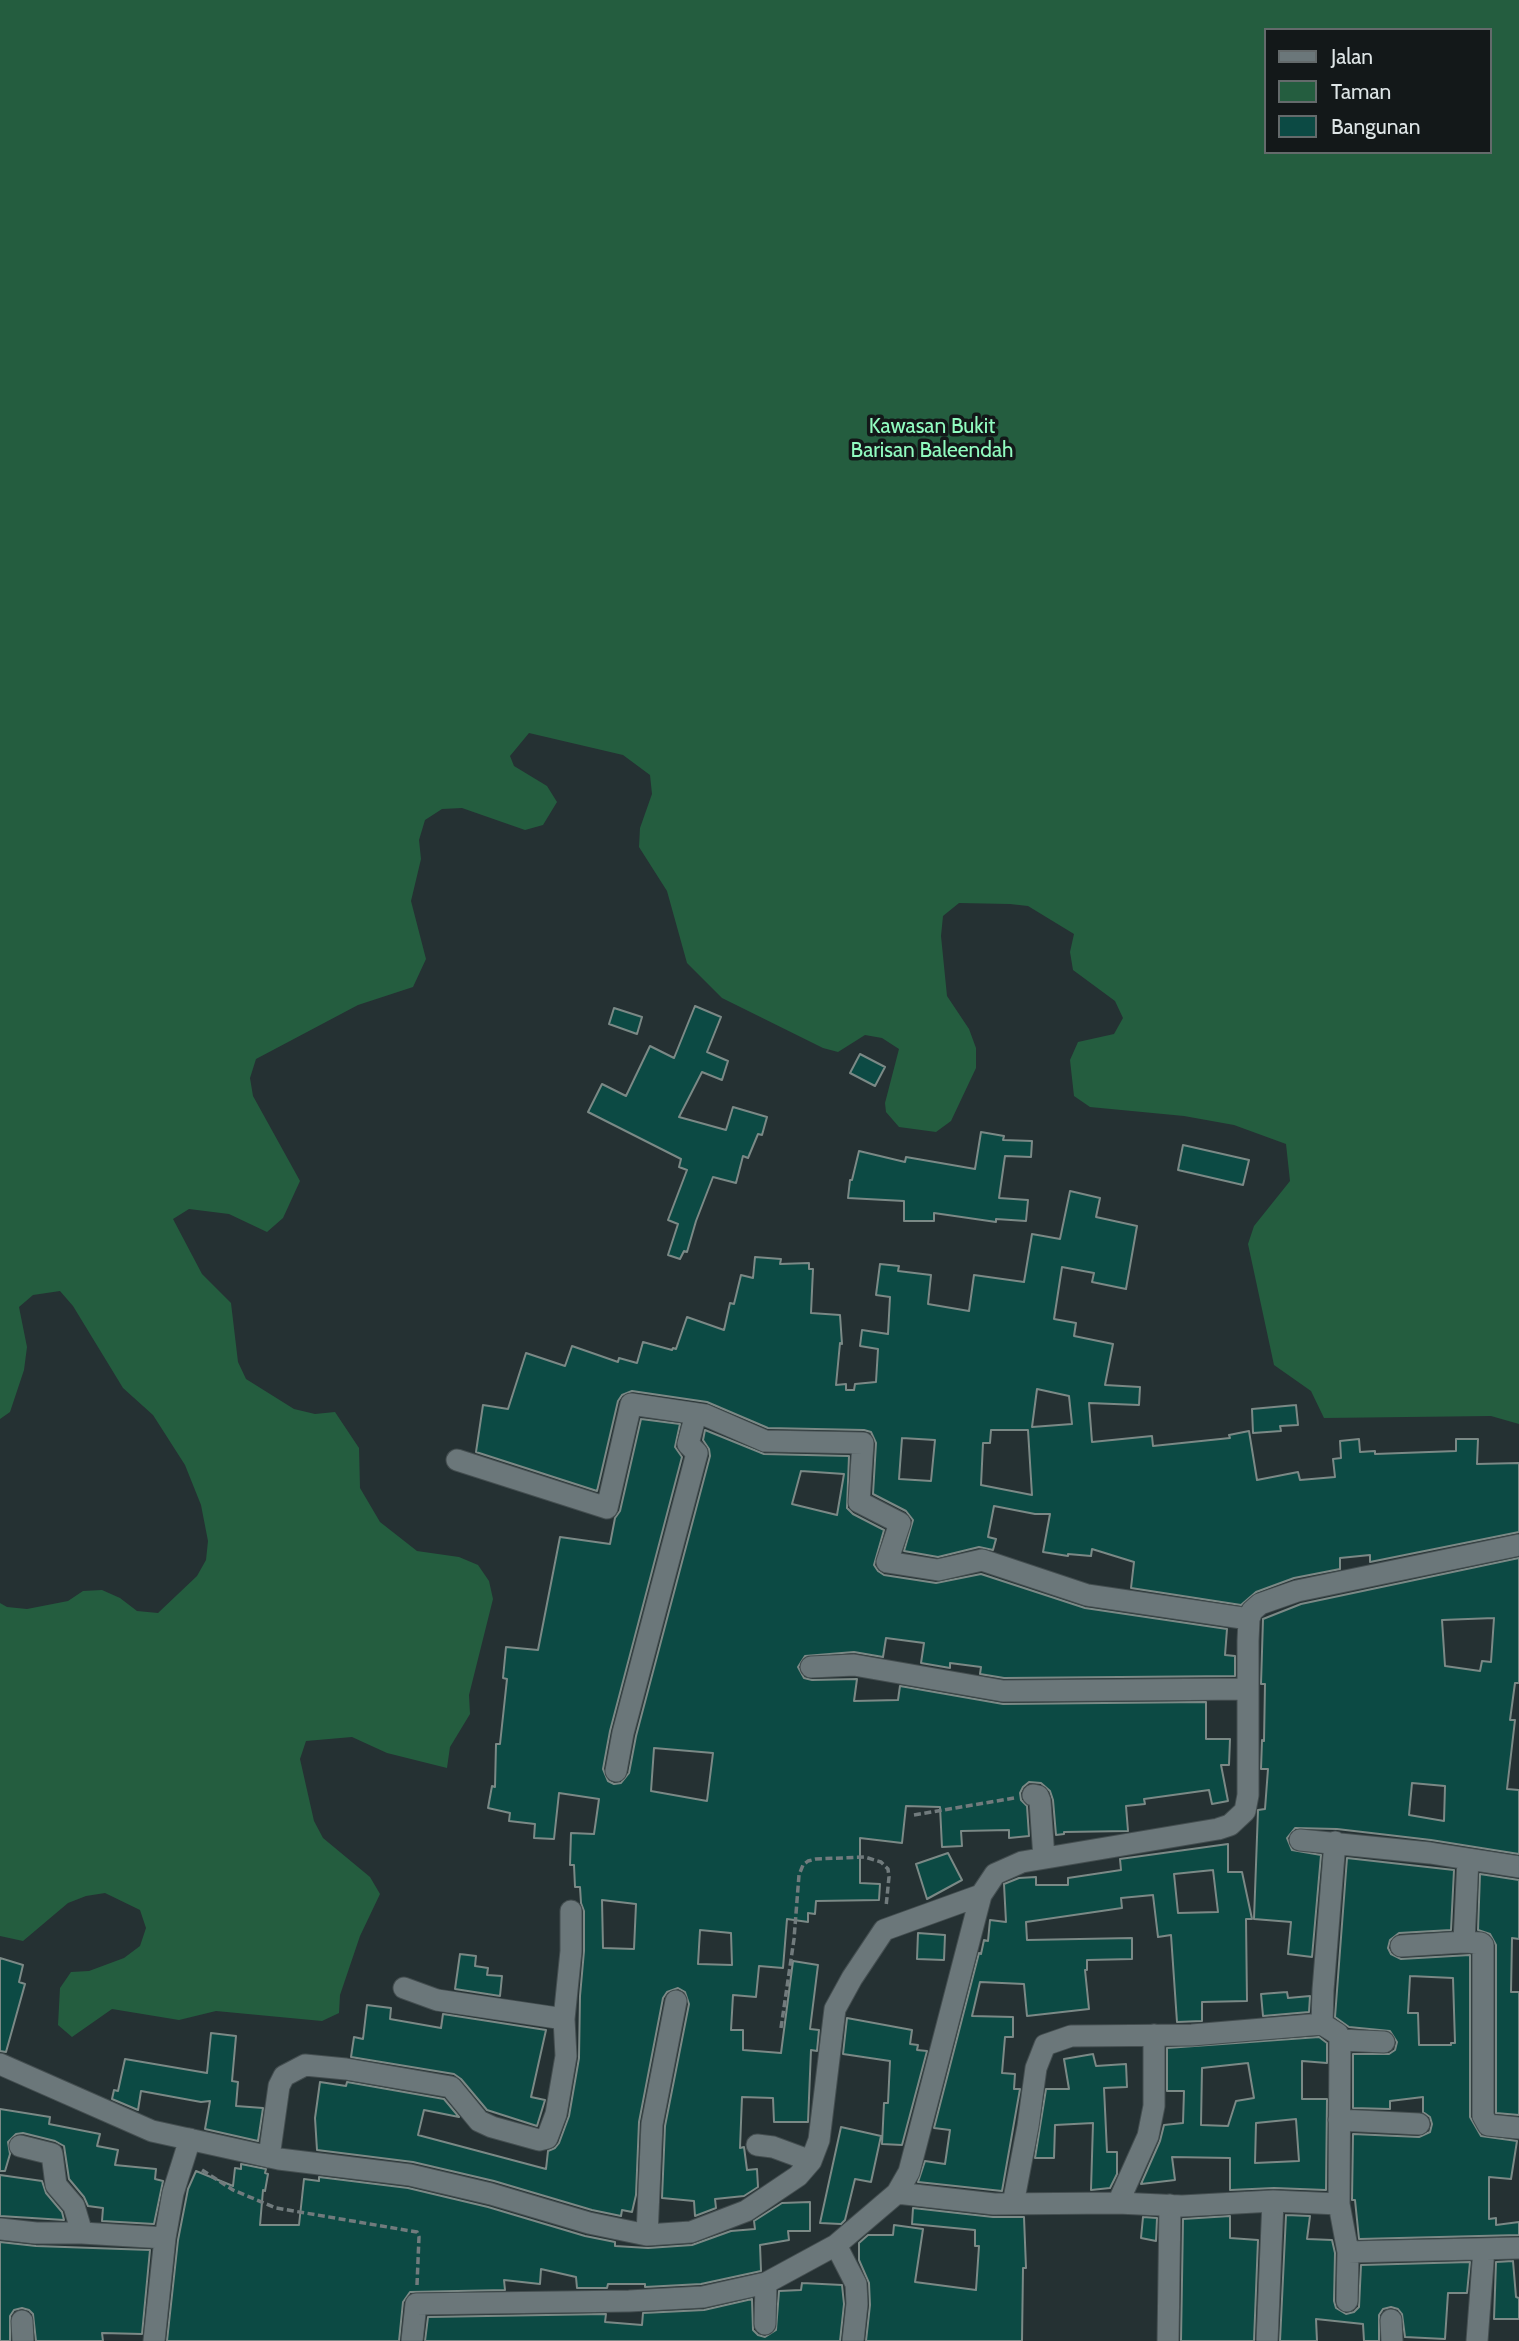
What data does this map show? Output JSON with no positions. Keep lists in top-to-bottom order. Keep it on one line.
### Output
{"parks":["Kawasan Bukit Barisan Baleendah"],"legend":["Jalan","Taman","Bangunan"]}
